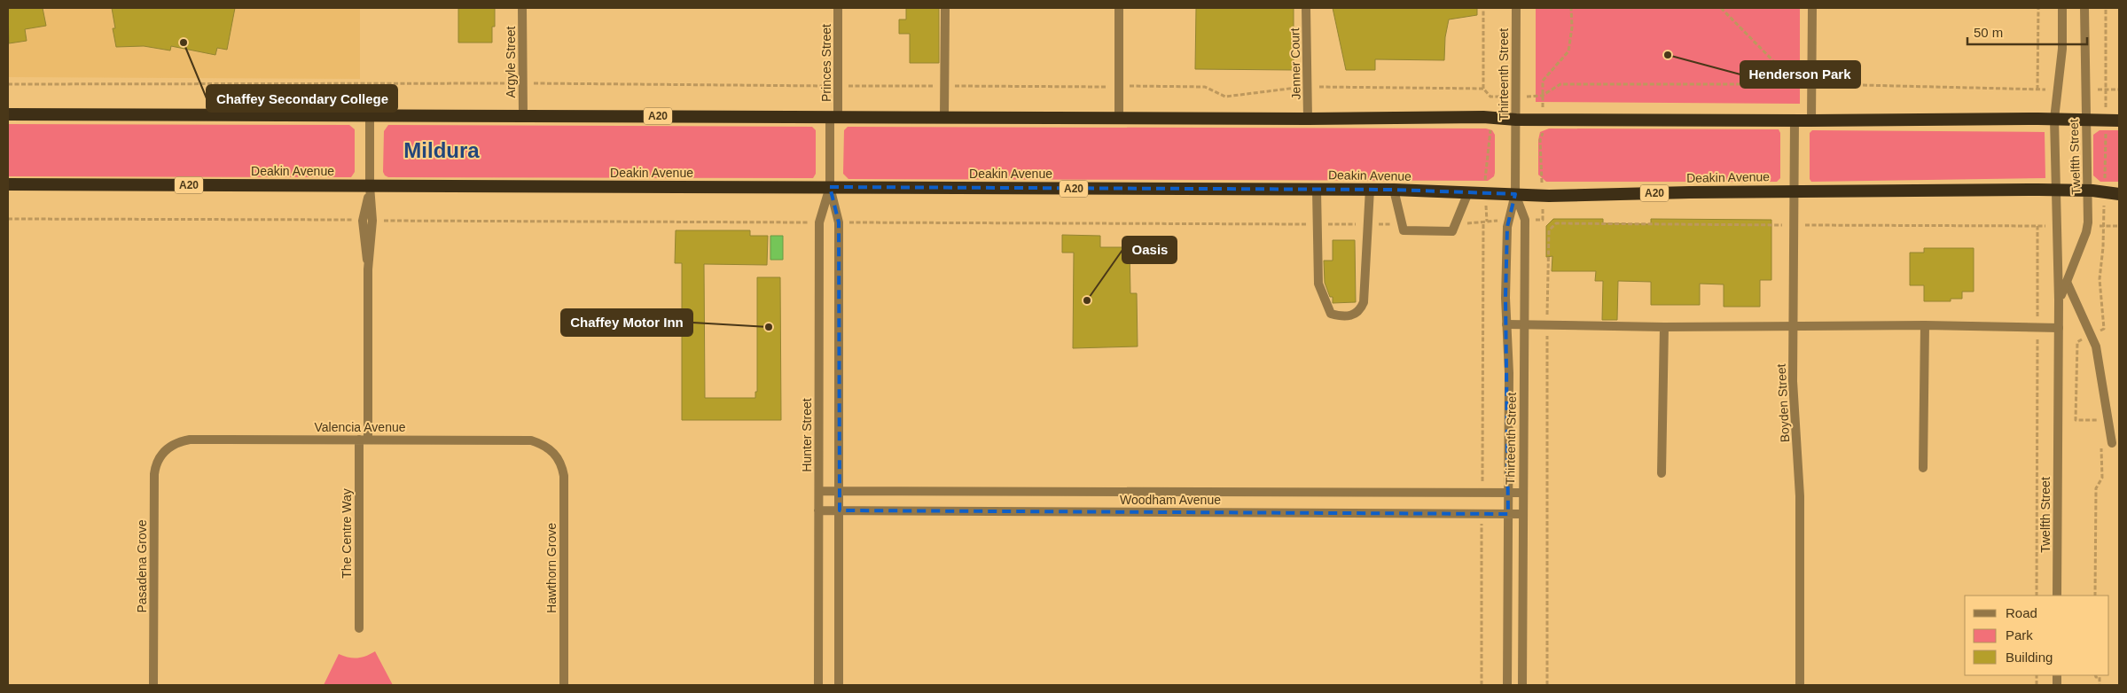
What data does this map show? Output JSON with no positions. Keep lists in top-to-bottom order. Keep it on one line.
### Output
{"streets":{"highway":["A20","Deakin Avenue"],"street":["Argyle Street","Princes Street","Jenner Court","Thirteenth Street","Twelfth Street","Boyden Street","Valencia Avenue","Hunter Street","Woodham Avenue","The Centre Way","Pasadena Grove","Hawthorn Grove"]},"crossings":[["Argyle Street","A20"],["Princes Street","A20"],["Princes Street","Hunter Street"],["Jenner Court","A20"],["Thirteenth Street","A20"],["Thirteenth Street","Deakin Avenue"],["Thirteenth Street","Woodham Avenue"],["A20","Twelfth Street"],["A20","Boyden Street"],["A20","Hunter Street"],["A20","The Centre Way"],["Twelfth Street","Deakin Avenue"],["Deakin Avenue","Boyden Street"],["Deakin Avenue","Hunter Street"],["Deakin Avenue","The Centre Way"],["Valencia Avenue","The Centre Way"],["Valencia Avenue","Pasadena Grove"],["Valencia Avenue","Hawthorn Grove"],["Hunter Street","Woodham Avenue"]],"districts":["Mildura"],"places":["Chaffey Secondary College","Henderson Park","Oasis","Chaffey Motor Inn"],"legend":["Road","Park","Building"],"scale_bar":"50 m"}
